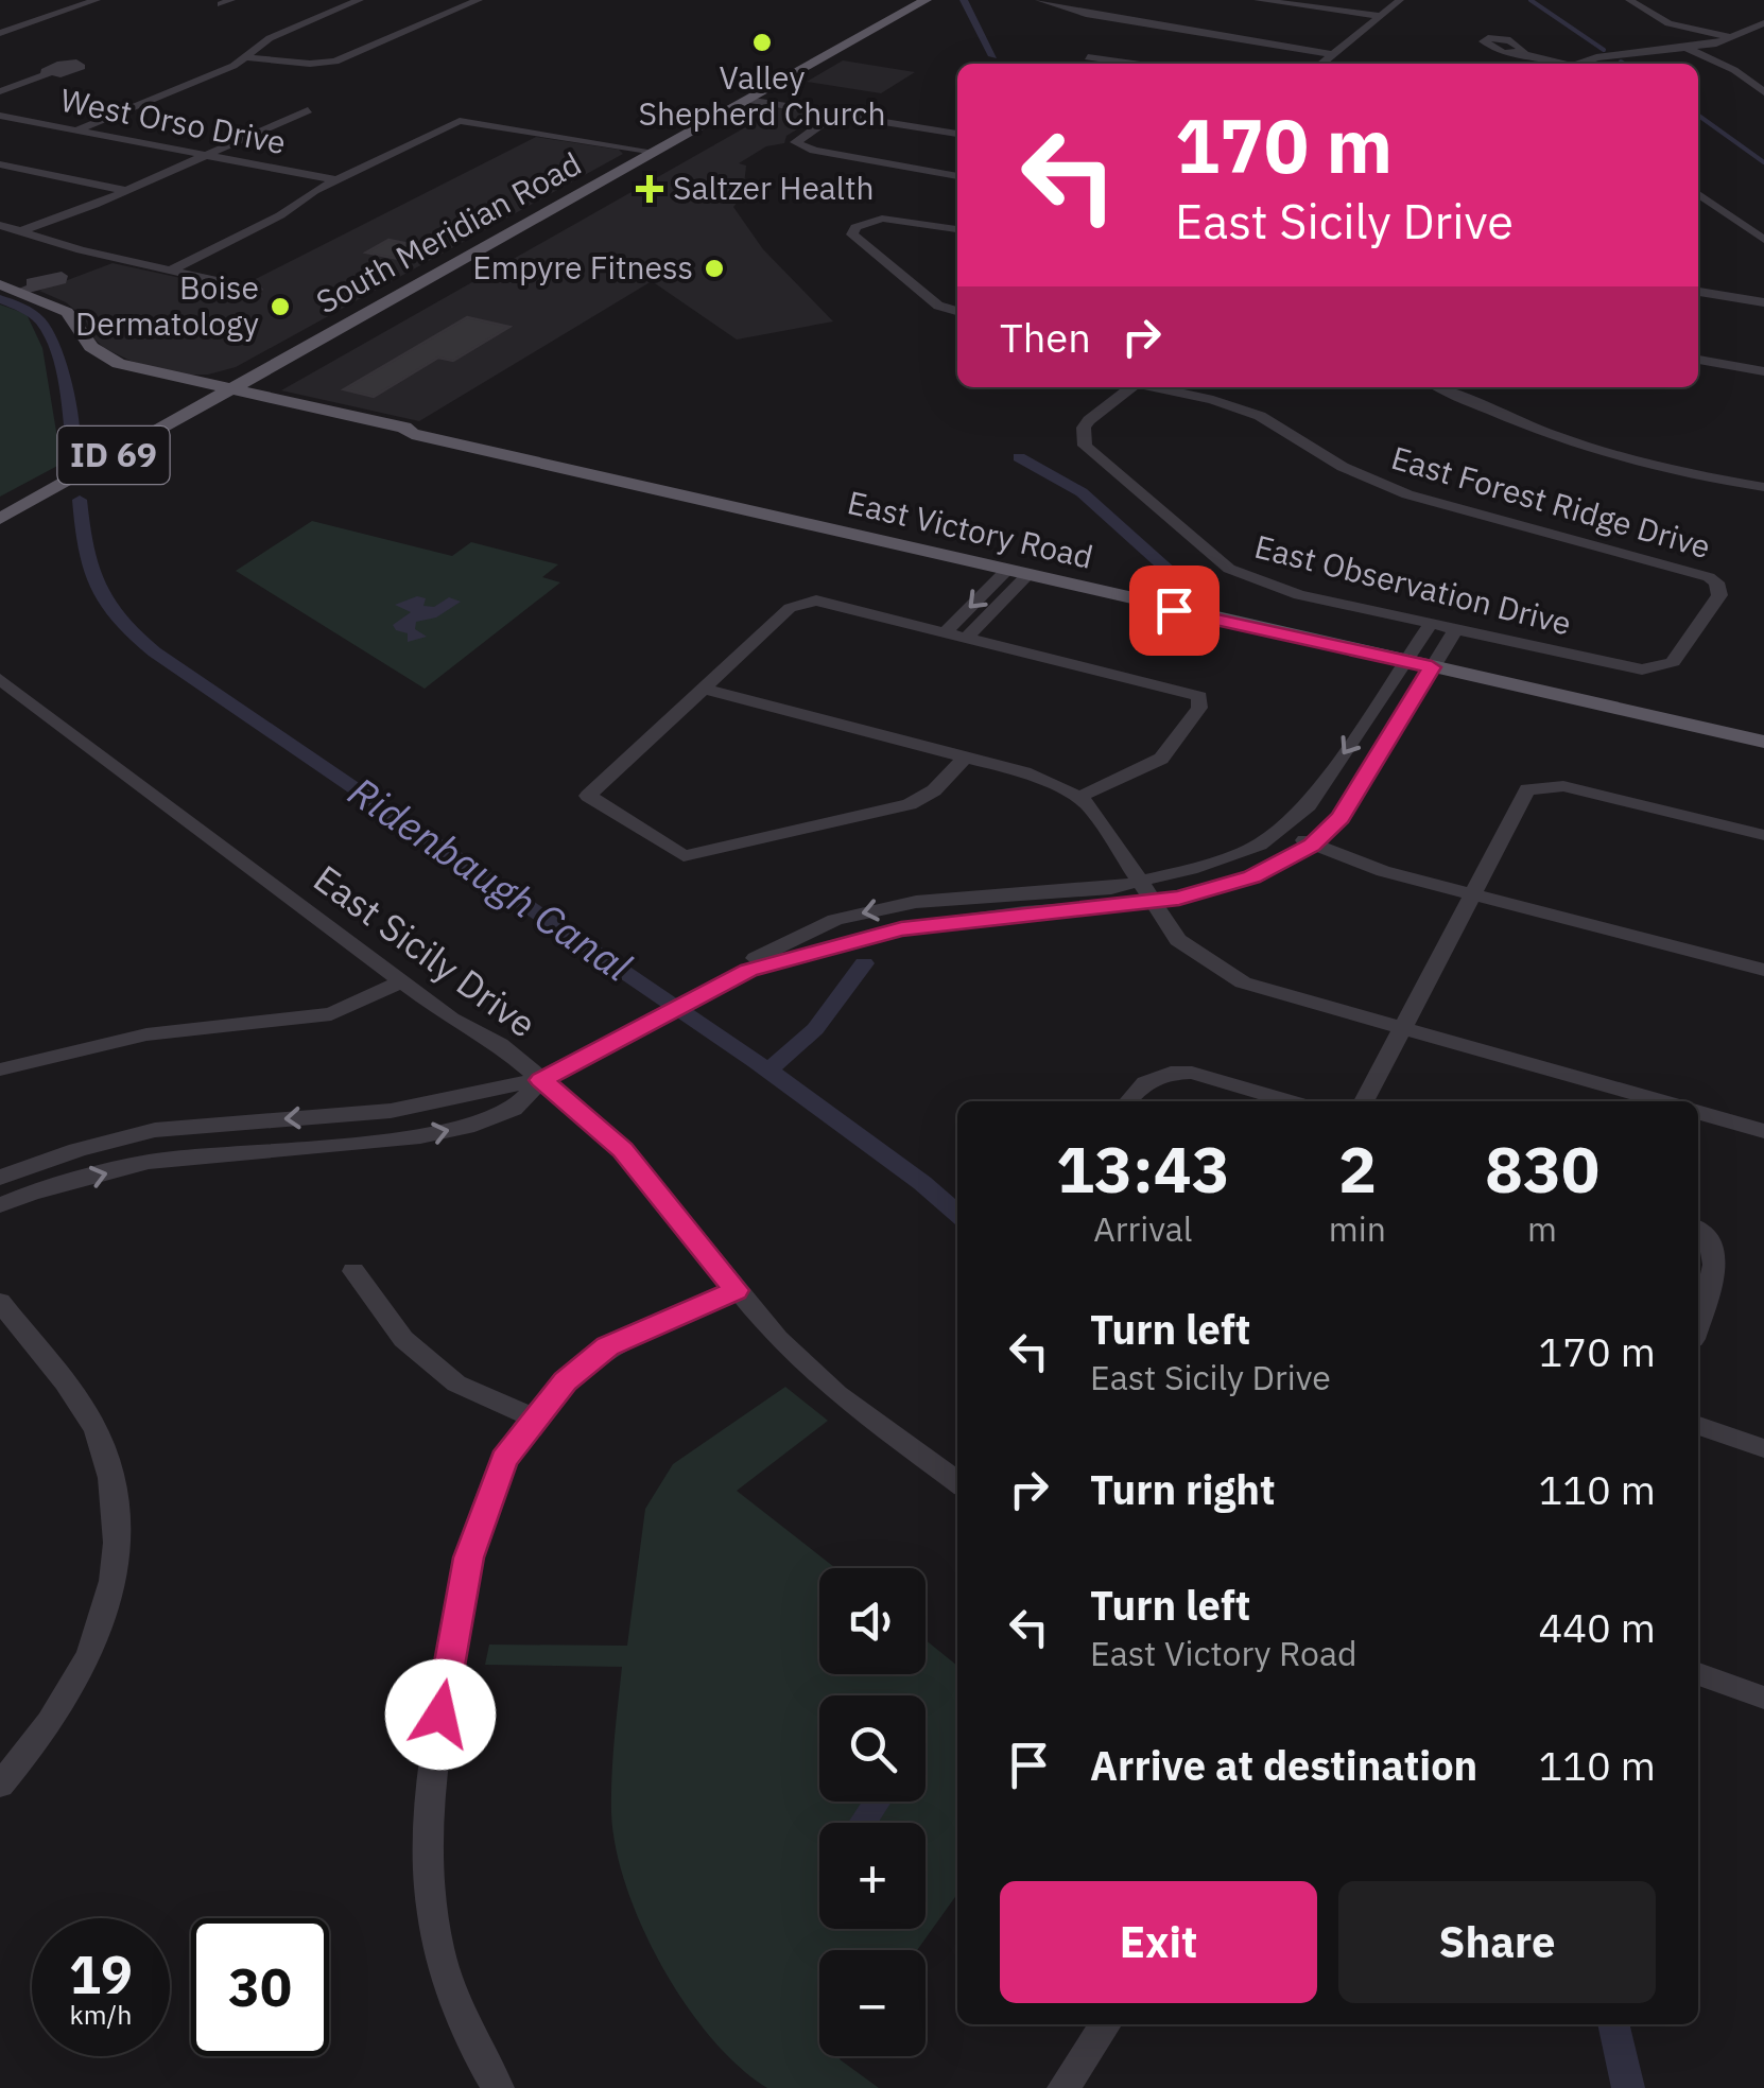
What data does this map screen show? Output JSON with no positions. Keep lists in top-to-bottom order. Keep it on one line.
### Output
{"streets":{"main road":["South Meridian Road","ID 69","East Victory Road"],"street":["West Orso Drive","East Forest Ridge Drive","East Observation Drive","East Sicily Drive"]},"crossings":[["South Meridian Road","East Victory Road"],["East Forest Ridge Drive","East Observation Drive"]],"water":["Ridenbaugh Canal"],"places":{"other":["Valley Shepherd Church","Empyre Fitness","Boise Dermatology"],"health":["Saltzer Health"]},"page":{"turn":["170 m","East Sicily Drive"],"then":"Then","eta":["13:43","Arrival","2","min","830","m"],"list":[{"name":"Turn left","note":"East Sicily Drive","value":"170 m"},{"name":"Turn right","value":"110 m"},{"name":"Turn left","note":"East Victory Road","value":"440 m"},{"name":"Arrive at destination","value":"110 m"}],"map_buttons":["+","−"],"buttons":["Exit","Share"],"speed":"19 km/h","limit":"30"}}
